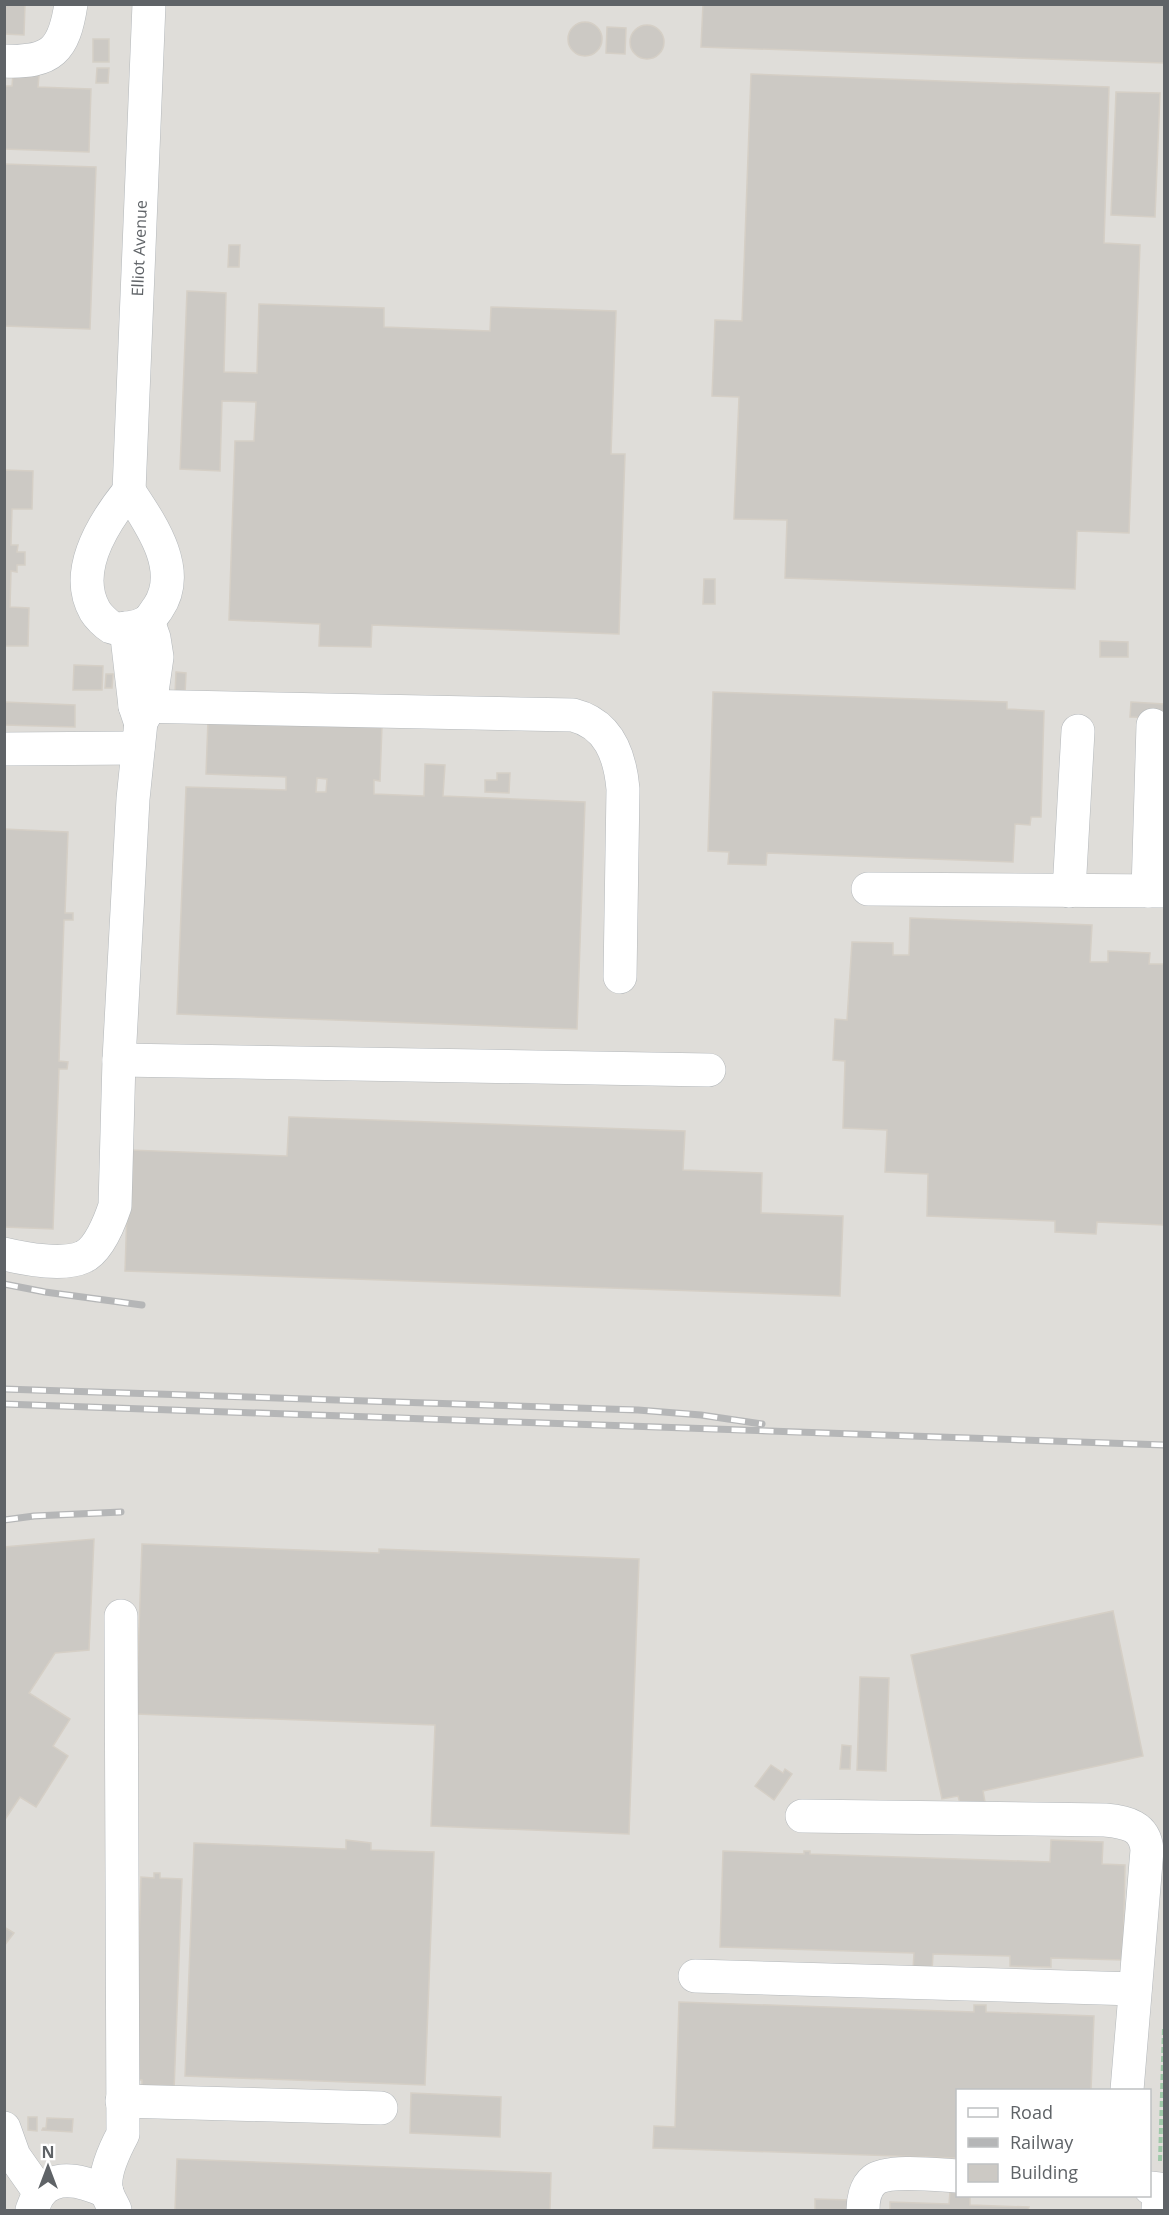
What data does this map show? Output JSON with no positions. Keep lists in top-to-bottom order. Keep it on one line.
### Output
{"streets":{"street":["Elliot Avenue"]},"legend":["Road","Railway","Building"],"north":"top"}
